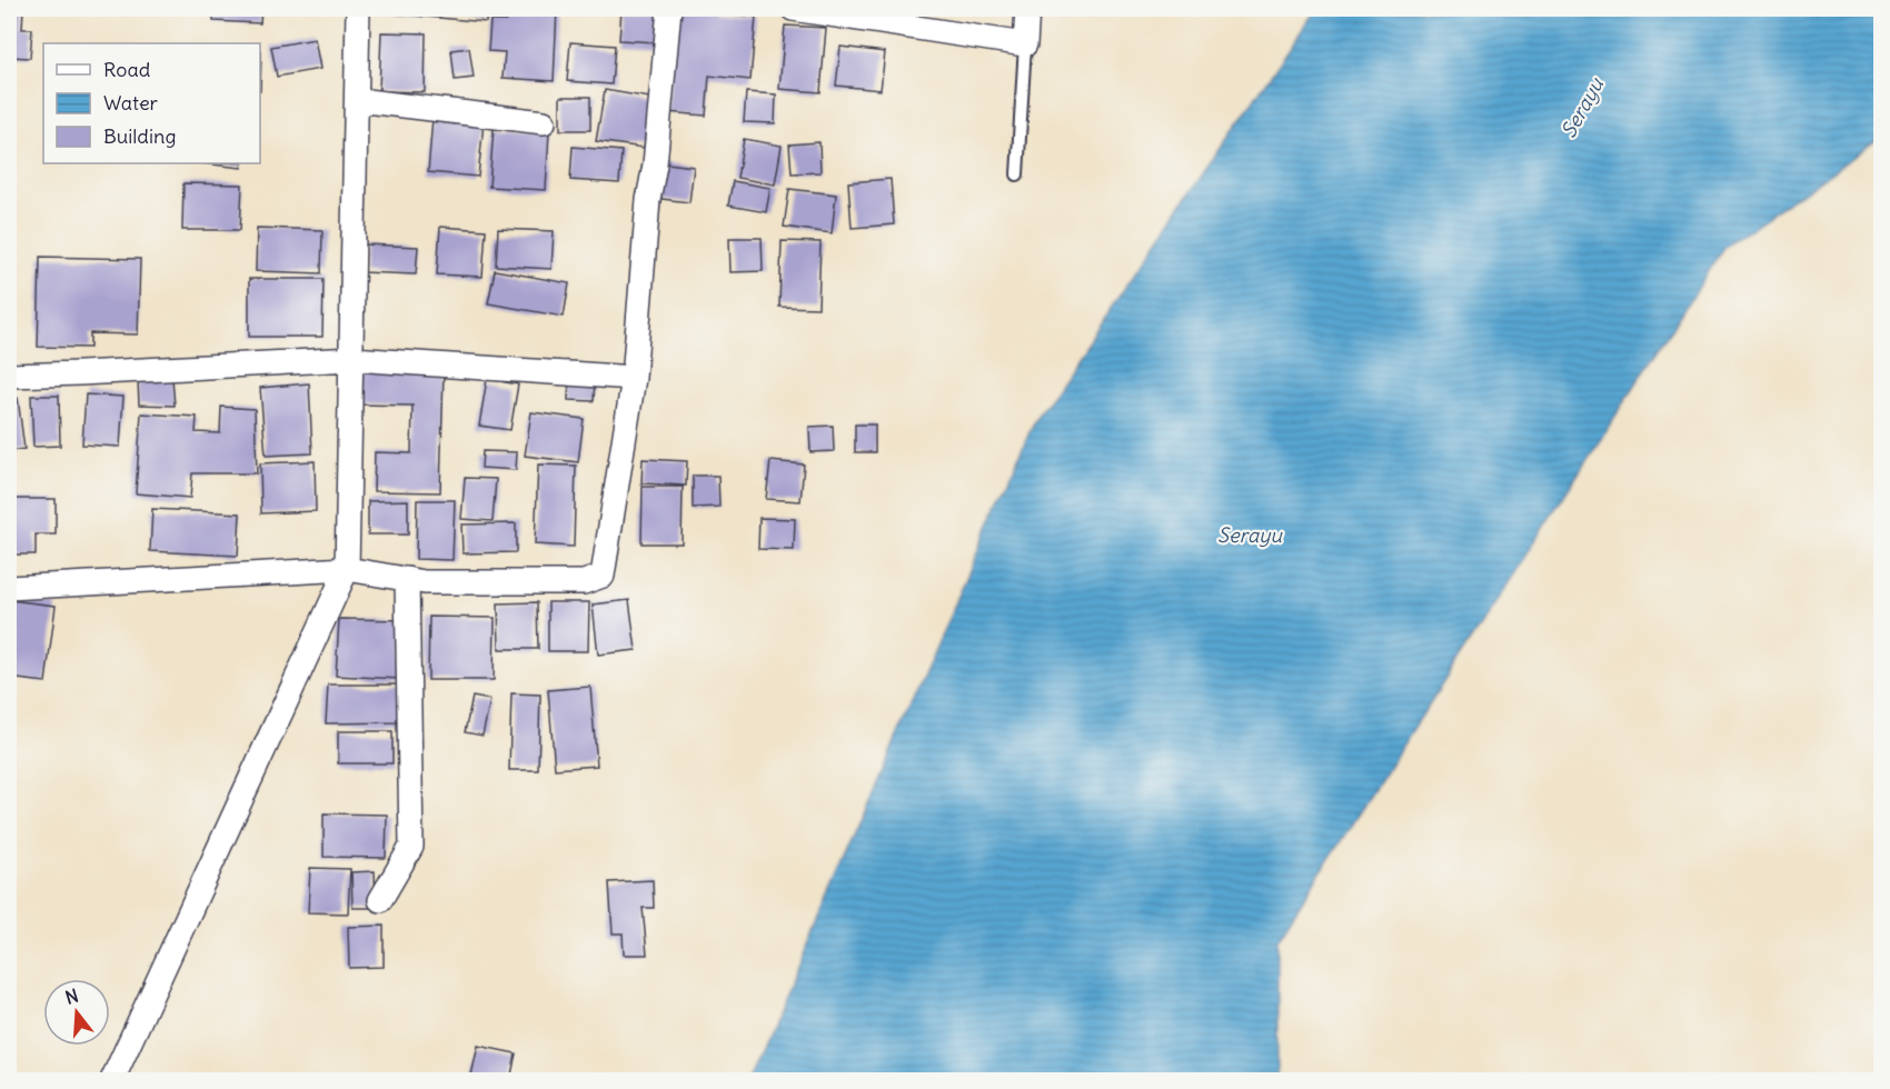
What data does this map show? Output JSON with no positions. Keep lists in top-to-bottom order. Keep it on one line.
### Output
{"water":["Serayu"],"legend":["Road","Water","Building"],"north":"top"}
